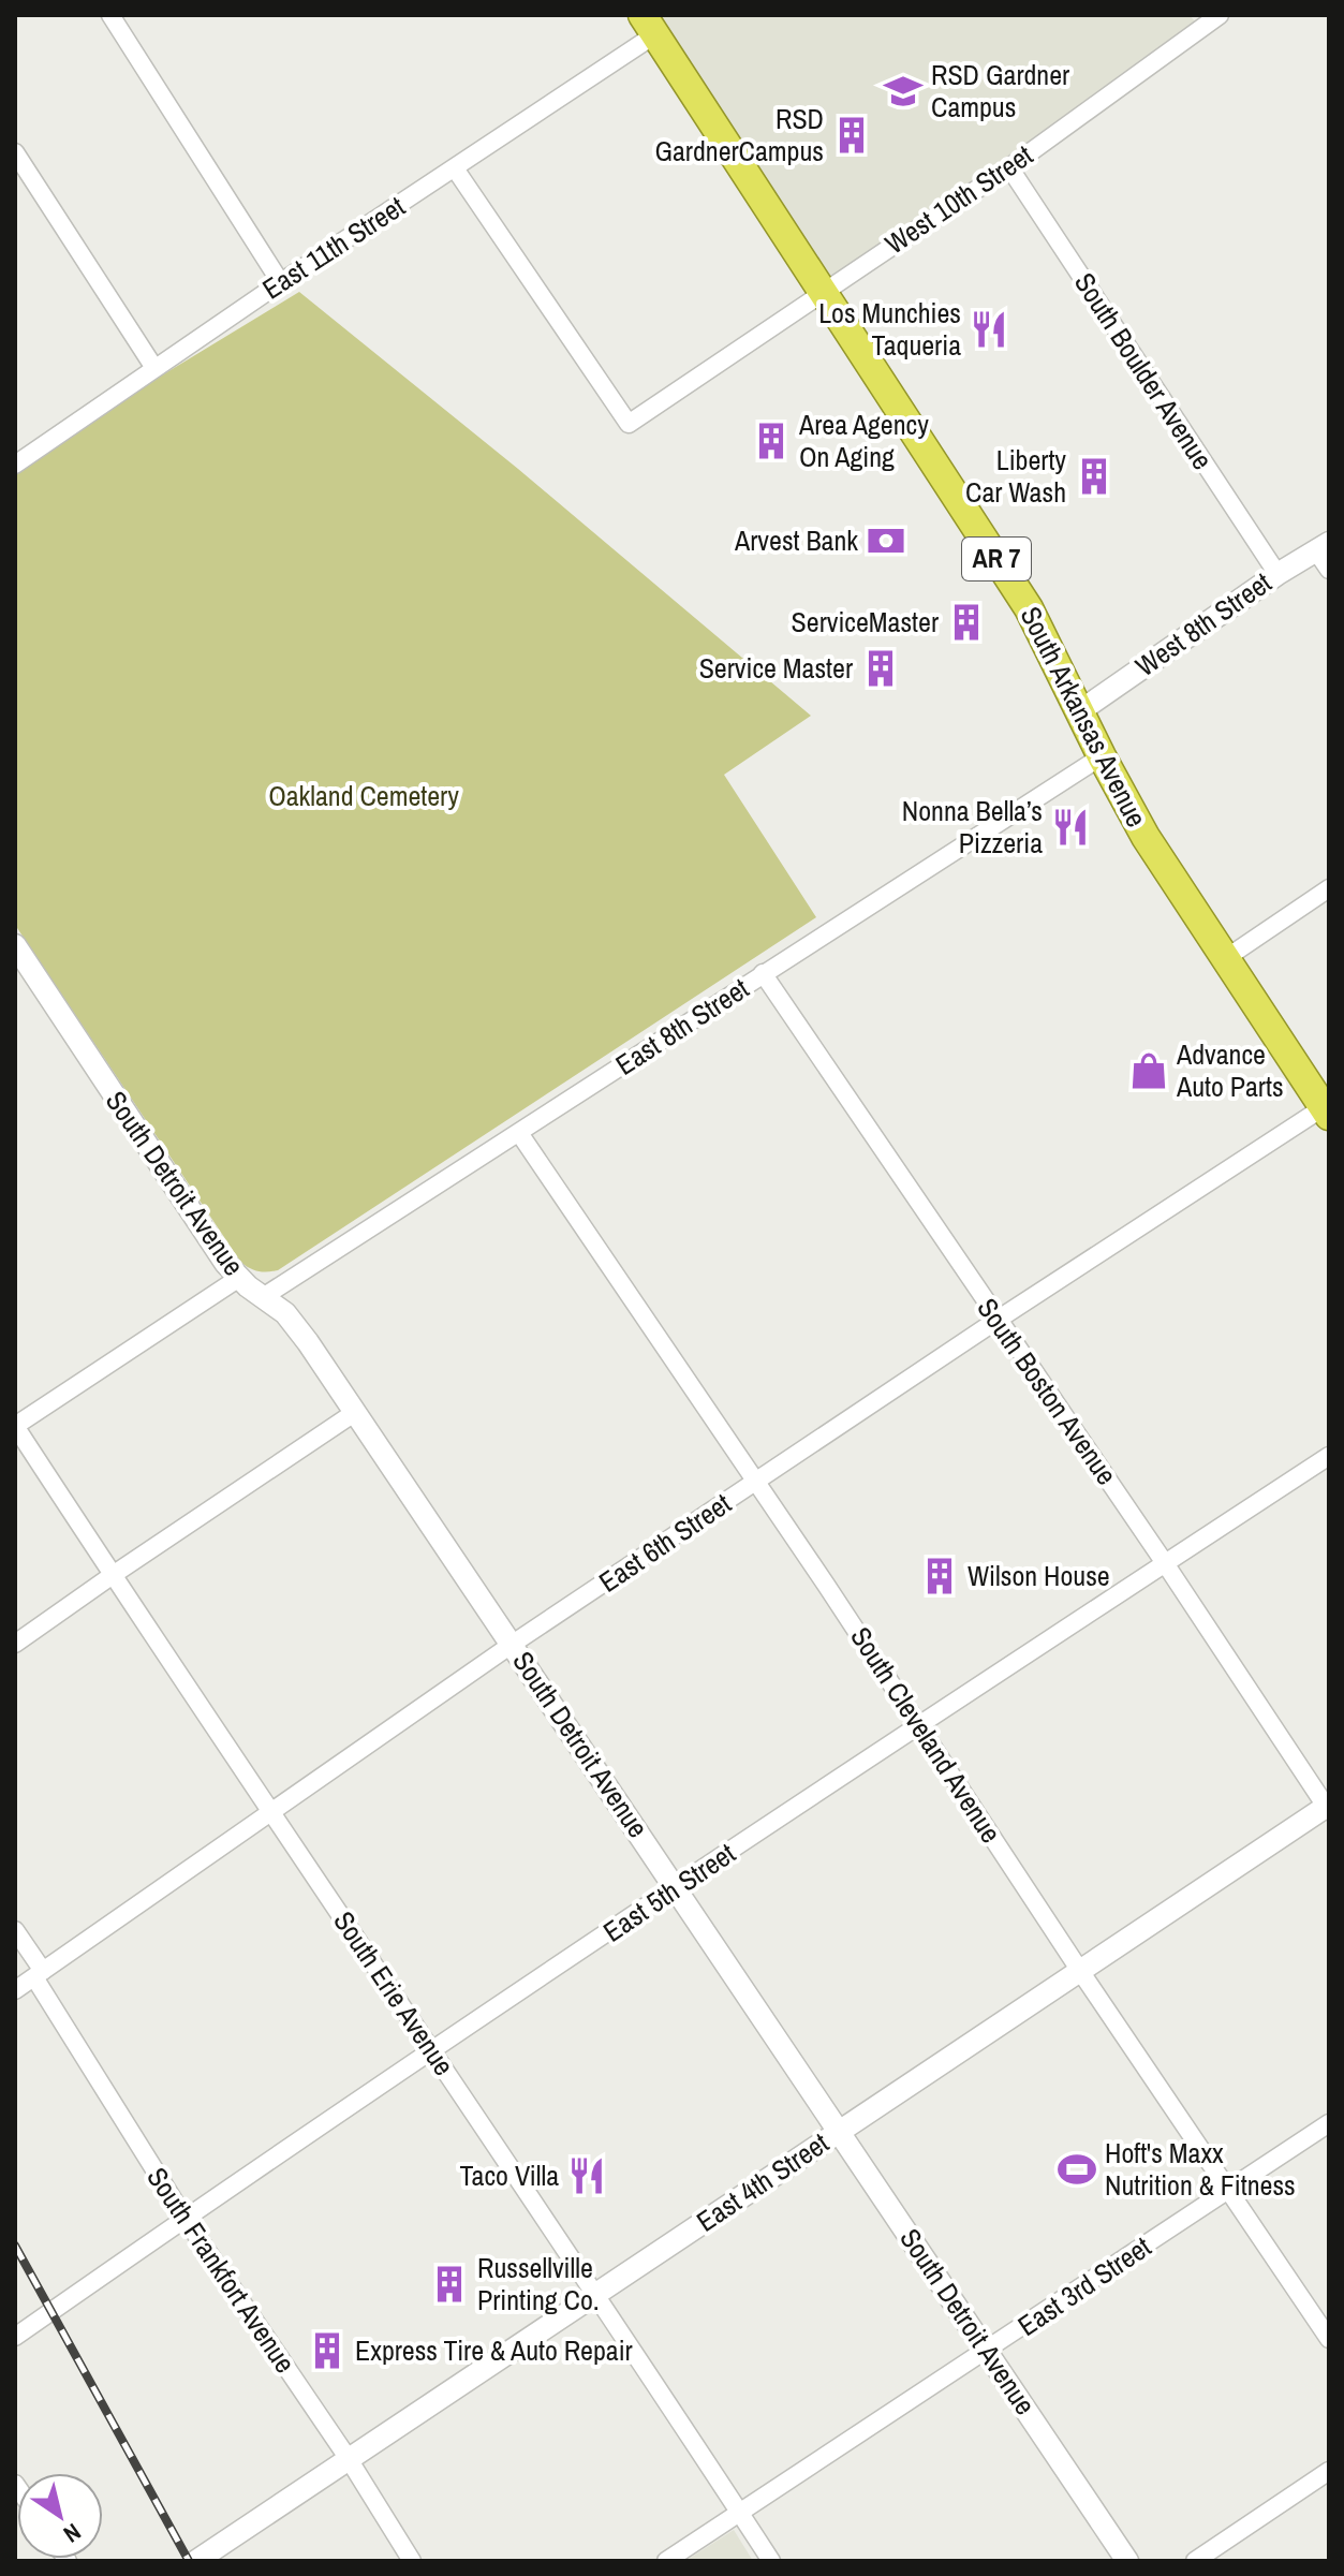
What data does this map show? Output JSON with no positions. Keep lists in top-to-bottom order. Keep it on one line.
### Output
{"streets":{"highway":["AR 7","South Arkansas Avenue"],"street":["West 10th Street","East 11th Street","South Boulder Avenue","West 8th Street","East 8th Street","South Detroit Avenue","South Boston Avenue","East 6th Street","South Cleveland Avenue","East 5th Street","South Erie Avenue","East 4th Street","South Frankfort Avenue","East 3rd Street"]},"crossings":[["West 10th Street","East 11th Street"],["West 10th Street","South Boulder Avenue"],["West 10th Street","South Arkansas Avenue"],["East 11th Street","South Arkansas Avenue"],["South Boulder Avenue","West 8th Street"],["West 8th Street","South Arkansas Avenue"],["South Arkansas Avenue","East 8th Street"],["South Arkansas Avenue","East 6th Street"],["East 8th Street","South Detroit Avenue"],["East 8th Street","South Boston Avenue"],["East 8th Street","South Cleveland Avenue"],["South Detroit Avenue","East 6th Street"],["South Detroit Avenue","East 5th Street"],["South Detroit Avenue","East 4th Street"],["South Detroit Avenue","East 3rd Street"],["South Boston Avenue","East 6th Street"],["South Boston Avenue","East 5th Street"],["South Boston Avenue","East 4th Street"],["East 6th Street","South Cleveland Avenue"],["East 6th Street","South Erie Avenue"],["East 6th Street","South Frankfort Avenue"],["South Cleveland Avenue","East 5th Street"],["South Cleveland Avenue","East 4th Street"],["South Cleveland Avenue","East 3rd Street"],["East 5th Street","South Erie Avenue"],["East 5th Street","South Frankfort Avenue"],["South Erie Avenue","East 4th Street"],["South Erie Avenue","East 3rd Street"],["East 4th Street","South Frankfort Avenue"]],"parks":["Oakland Cemetery"],"places":{"school or university":["RSD Gardner Campus"],"building":["RSD GardnerCampus","Area Agency On Aging","Liberty Car Wash","ServiceMaster","Service Master","Wilson House","Russellville Printing Co.","Express Tire & Auto Repair"],"restaurant":["Los Munchies Taqueria","Nonna Bella’s Pizzeria","Taco Villa"],"bank":["Arvest Bank"],"shop":["Advance Auto Parts"],"sports":["Hoft's Maxx Nutrition & Fitness"]},"north":"bottom right"}
